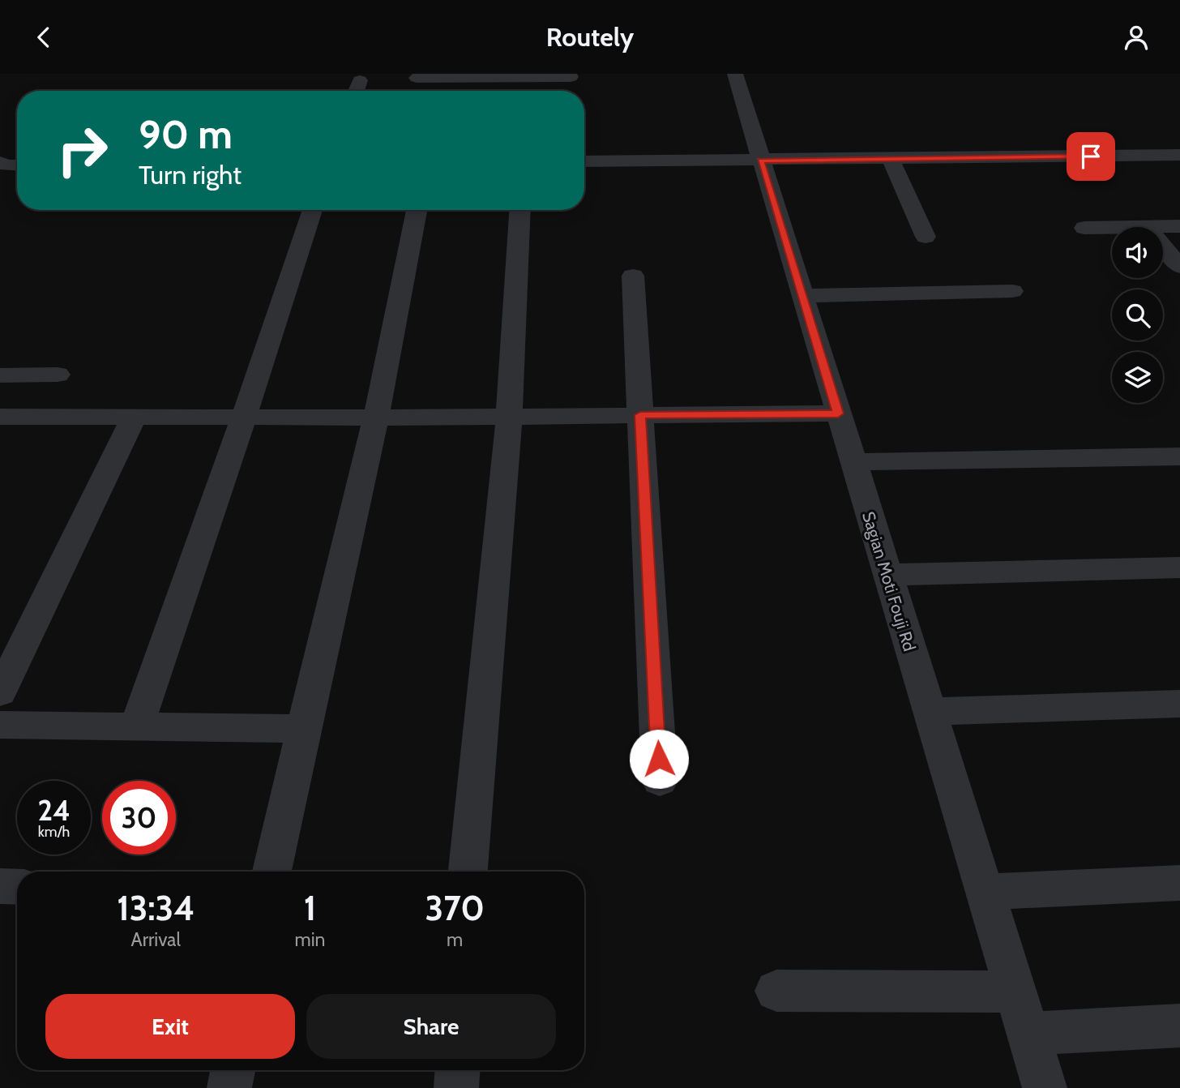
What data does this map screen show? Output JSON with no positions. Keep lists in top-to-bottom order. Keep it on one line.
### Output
{"streets":{"street":["Sagian Moti Fouji Rd"]},"page":{"header":"Routely","turn":["90 m","Turn right"],"speed":"24 km/h","limit":"30","eta":["13:34","Arrival","1","min","370","m"],"buttons":["Exit","Share"]}}
